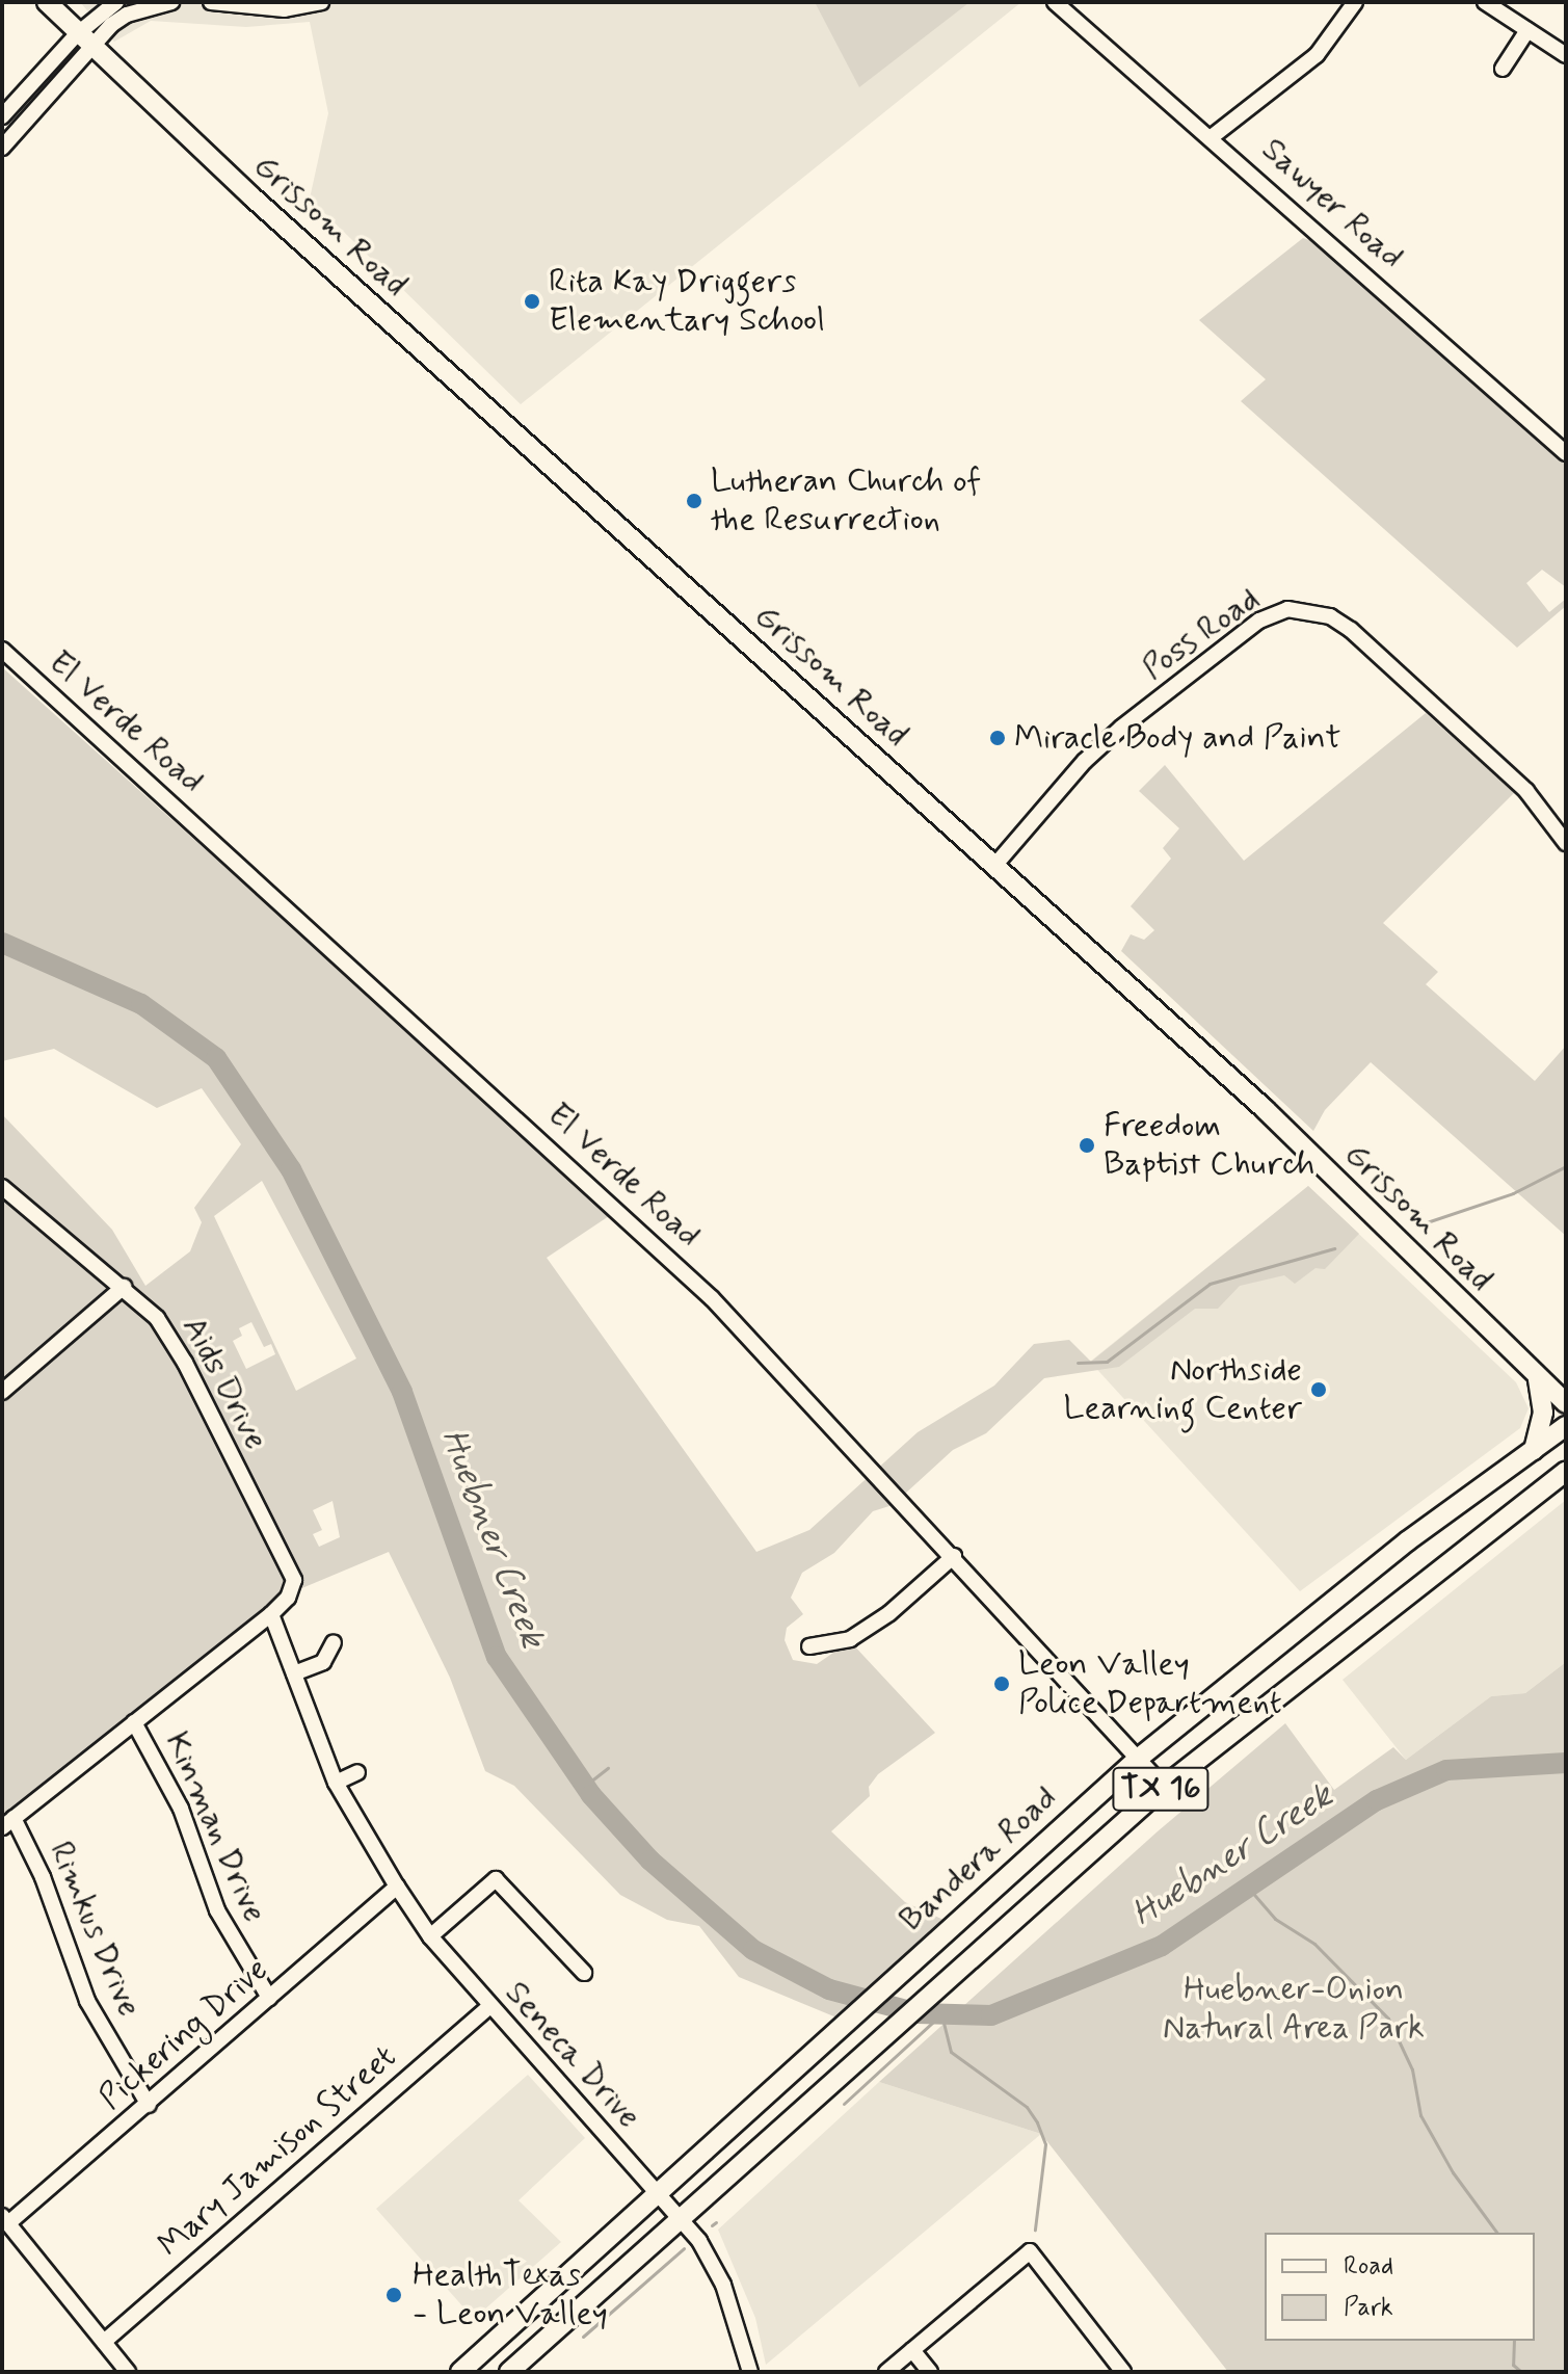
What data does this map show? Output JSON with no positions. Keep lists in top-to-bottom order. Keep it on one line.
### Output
{"streets":{"main road":["Grissom Road","TX 16","Bandera Road"],"street":["Sawyer Road","Poss Road","El Verde Road","Aids Drive","Kinman Drive","Rimkus Drive","Pickering Drive","Seneca Drive","Mary Jamison Street"]},"crossings":[["Grissom Road","Poss Road"],["El Verde Road","Bandera Road"],["Aids Drive","Seneca Drive"],["Kinman Drive","Pickering Drive"],["Bandera Road","Seneca Drive"],["Rimkus Drive","Pickering Drive"],["Pickering Drive","Seneca Drive"],["Seneca Drive","Mary Jamison Street"]],"water":["Huebner Creek"],"parks":["Huebner-Onion Natural Area Park"],"places":["Rita Kay Driggers Elementary School","Lutheran Church of the Resurrection","Miracle Body and Paint","Freedom Baptist Church","Northside Learning Center","Leon Valley Police Department","HealthTexas - Leon Valley"],"legend":["Road","Park"]}
